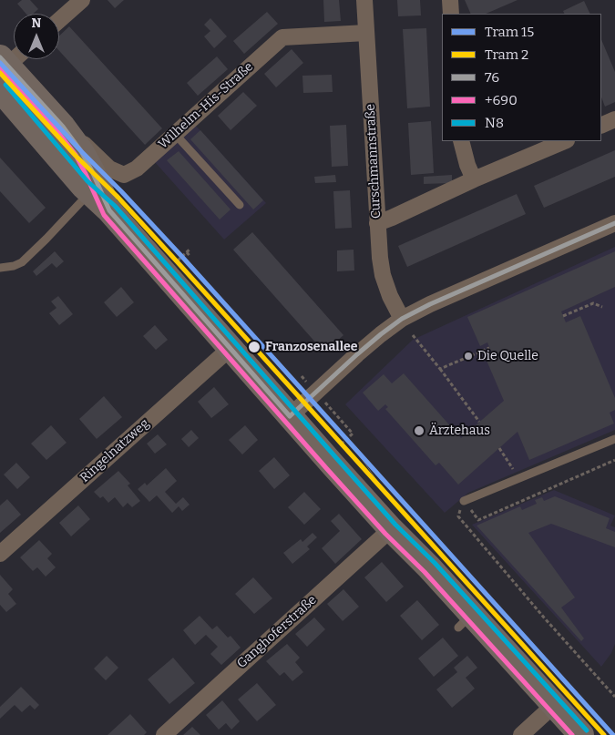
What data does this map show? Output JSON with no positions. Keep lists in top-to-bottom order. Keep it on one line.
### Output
{"streets":{"street":["Wilhelm-His-Straße","Curschmannstraße","Ringelnatzweg","Ganghoferstraße"]},"crossings":[["Wilhelm-His-Straße","Curschmannstraße"]],"places":["Franzosenallee","Die Quelle","Ärztehaus"],"lines":["transit line 76","tram line 15","transit line +690","tram line 2","transit line N8"],"legend":["Tram 15","Tram 2","76","+690","N8"],"north":"top"}
